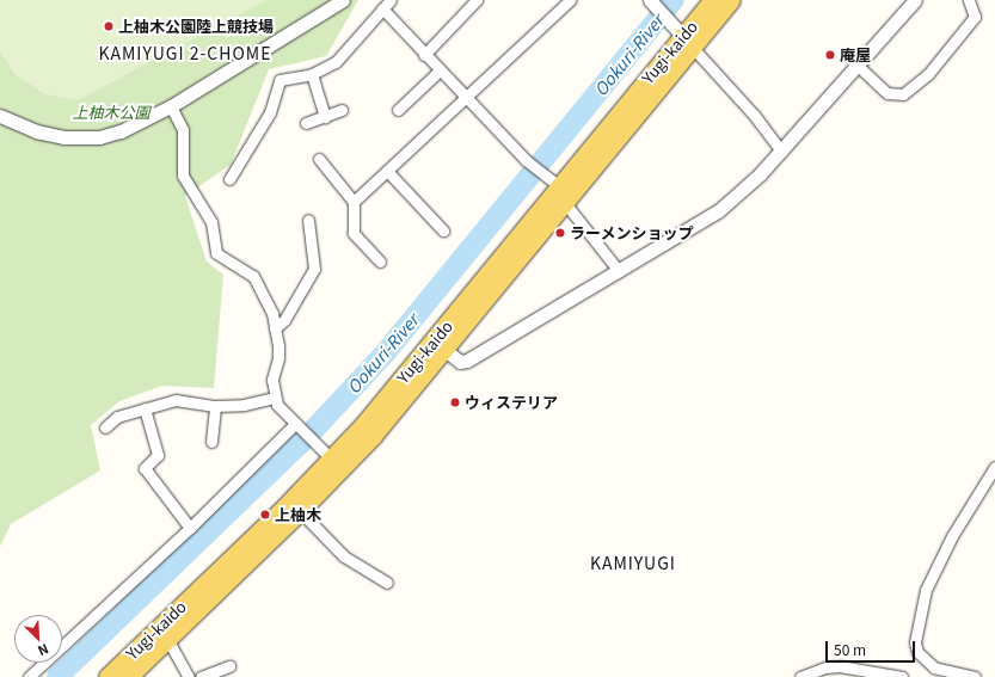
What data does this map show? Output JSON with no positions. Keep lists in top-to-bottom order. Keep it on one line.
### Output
{"streets":{"main road":["Yugi-kaido"]},"districts":["KAMIYUGI 2-CHOME","KAMIYUGI"],"water":["Ookuri-River"],"parks":["上柚木公園"],"places":["上柚木公園陸上競技場","庵屋","ラーメンショップ","ウィステリア","上柚木"],"scale_bar":"50 m","north":"bottom right"}
